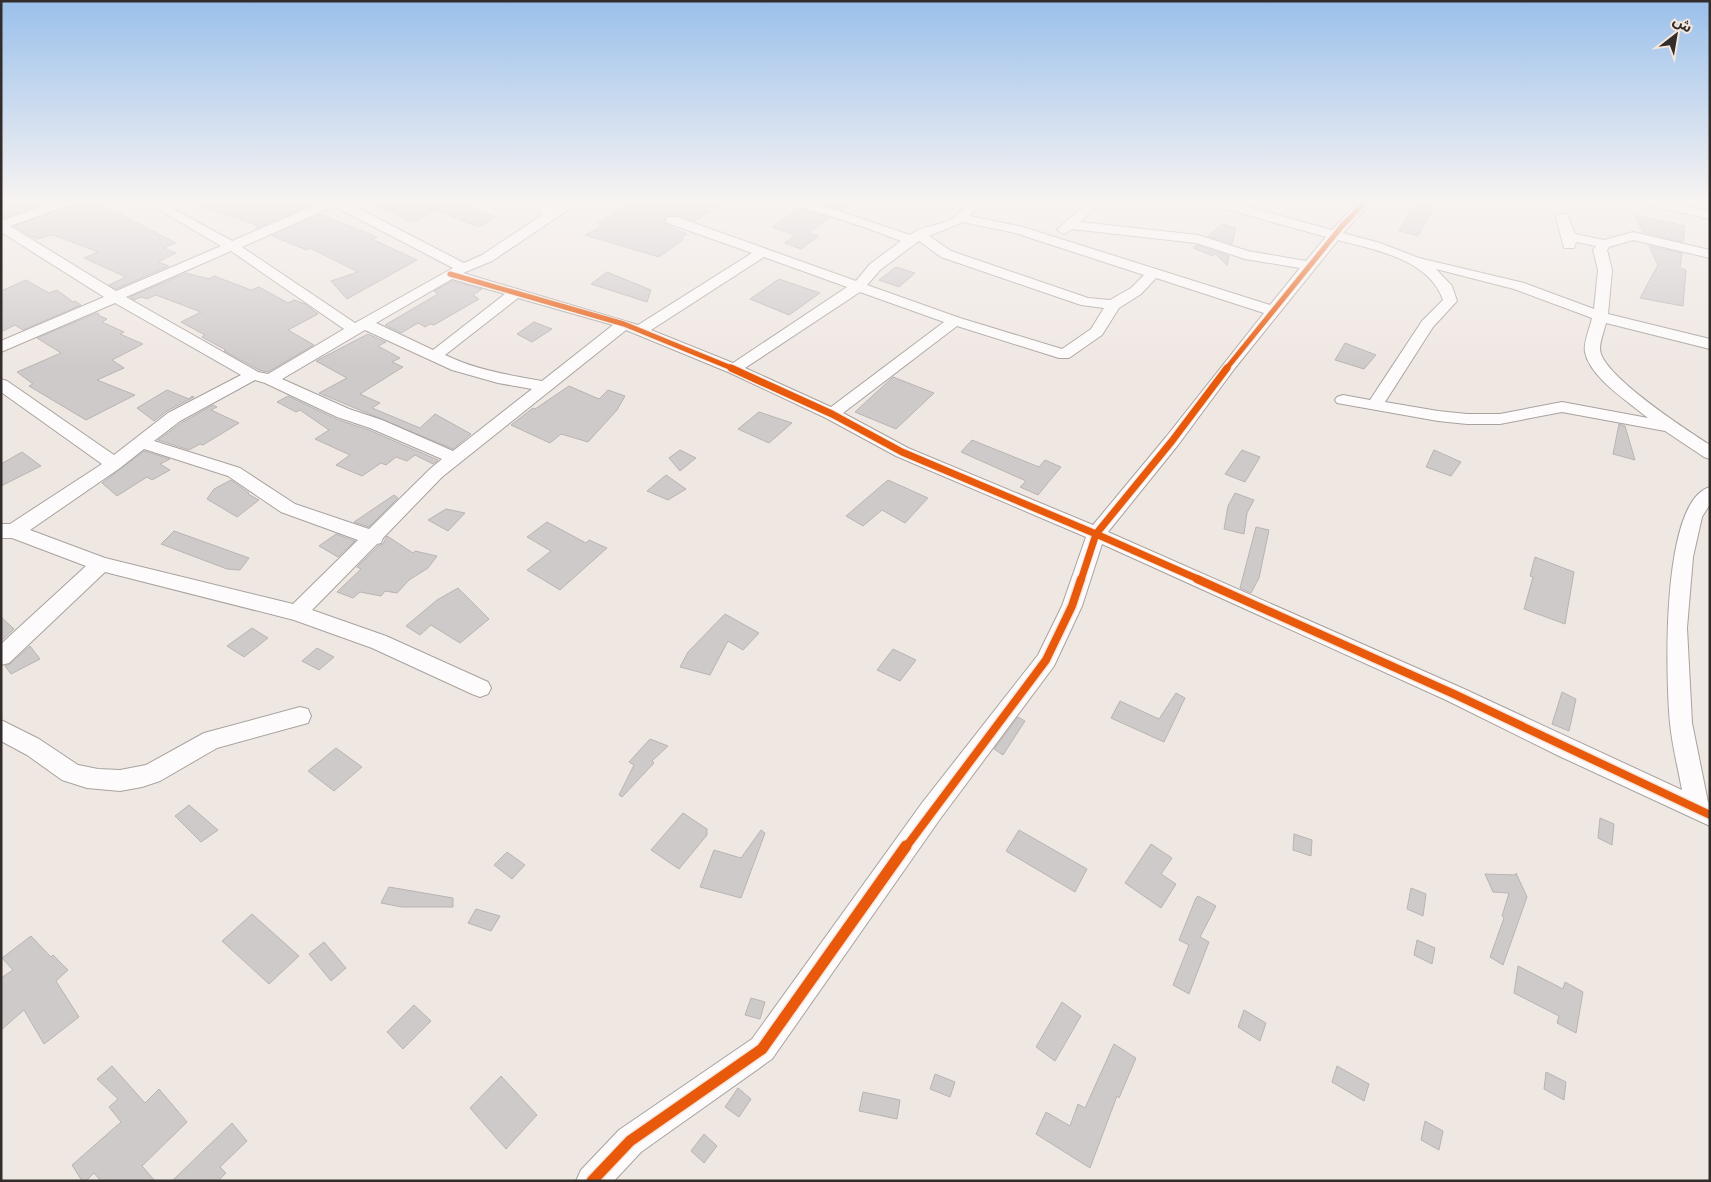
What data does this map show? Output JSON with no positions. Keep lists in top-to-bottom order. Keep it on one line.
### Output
{"north":"top right"}
